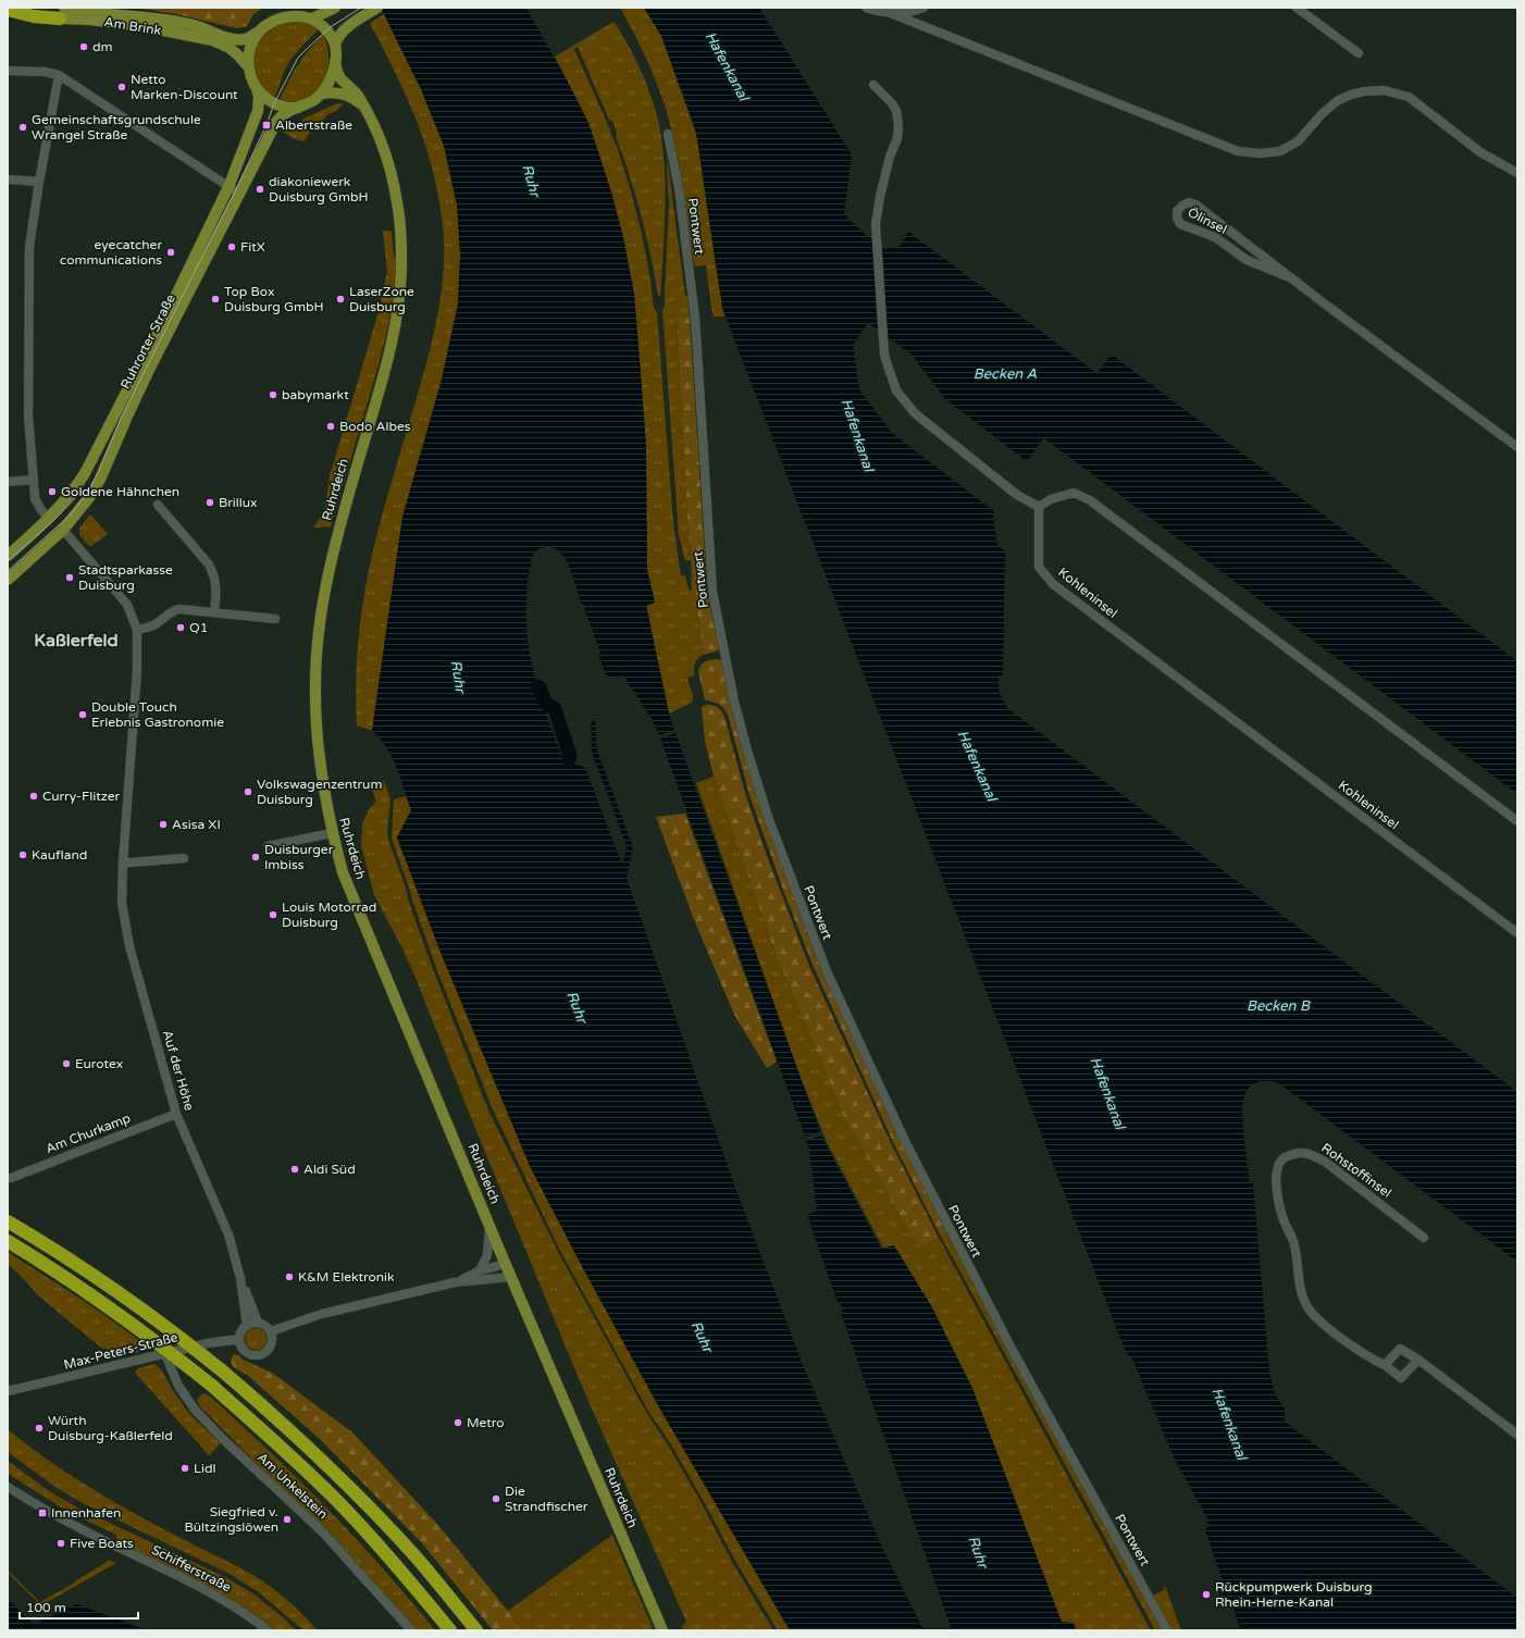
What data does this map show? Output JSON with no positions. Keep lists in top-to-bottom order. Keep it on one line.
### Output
{"streets":{"highway":["Am Brink"],"main road":["Ruhrorter Straße","Ruhrdeich"],"street":["Ölinsel","Pontwert","Kohleninsel","Auf der Höhe","Am Churkamp","Rohstoffinsel","Max-Peters-Straße","Am Unkelstein","Schifferstraße"]},"crossings":[["Am Brink","Ruhrorter Straße"],["Am Brink","Ruhrdeich"],["Ruhrorter Straße","Ruhrdeich"],["Ruhrorter Straße","Auf der Höhe"],["Auf der Höhe","Am Churkamp"],["Auf der Höhe","Max-Peters-Straße"],["Max-Peters-Straße","Am Unkelstein"]],"districts":["Kaßlerfeld"],"water":["Hafenkanal","Ruhr","Becken A","Becken B"],"places":{"other":["dm","Netto Marken-Discount","Gemeinschaftsgrundschule Wrangel Straße","diakoniewerk Duisburg GmbH","FitX","eyecatcher communications","Top Box Duisburg GmbH","LaserZone Duisburg","babymarkt","Bodo Albes","Goldene Hähnchen","Brillux","Stadtsparkasse Duisburg","Q1","Double Touch Erlebnis Gastronomie","Volkswagenzentrum Duisburg","Curry-Flitzer","Asisa XI","Kaufland","Duisburger Imbiss","Louis Motorrad Duisburg","Eurotex","Aldi Süd","K&M Elektronik","Metro","Würth Duisburg-Kaßlerfeld","Lidl","Die Strandfischer","Siegfried v. Bültzingslöwen","Five Boats","Rückpumpwerk Duisburg Rhein-Herne-Kanal"],"transit":["Albertstraße","Innenhafen"]},"scale_bar":"100 m"}
